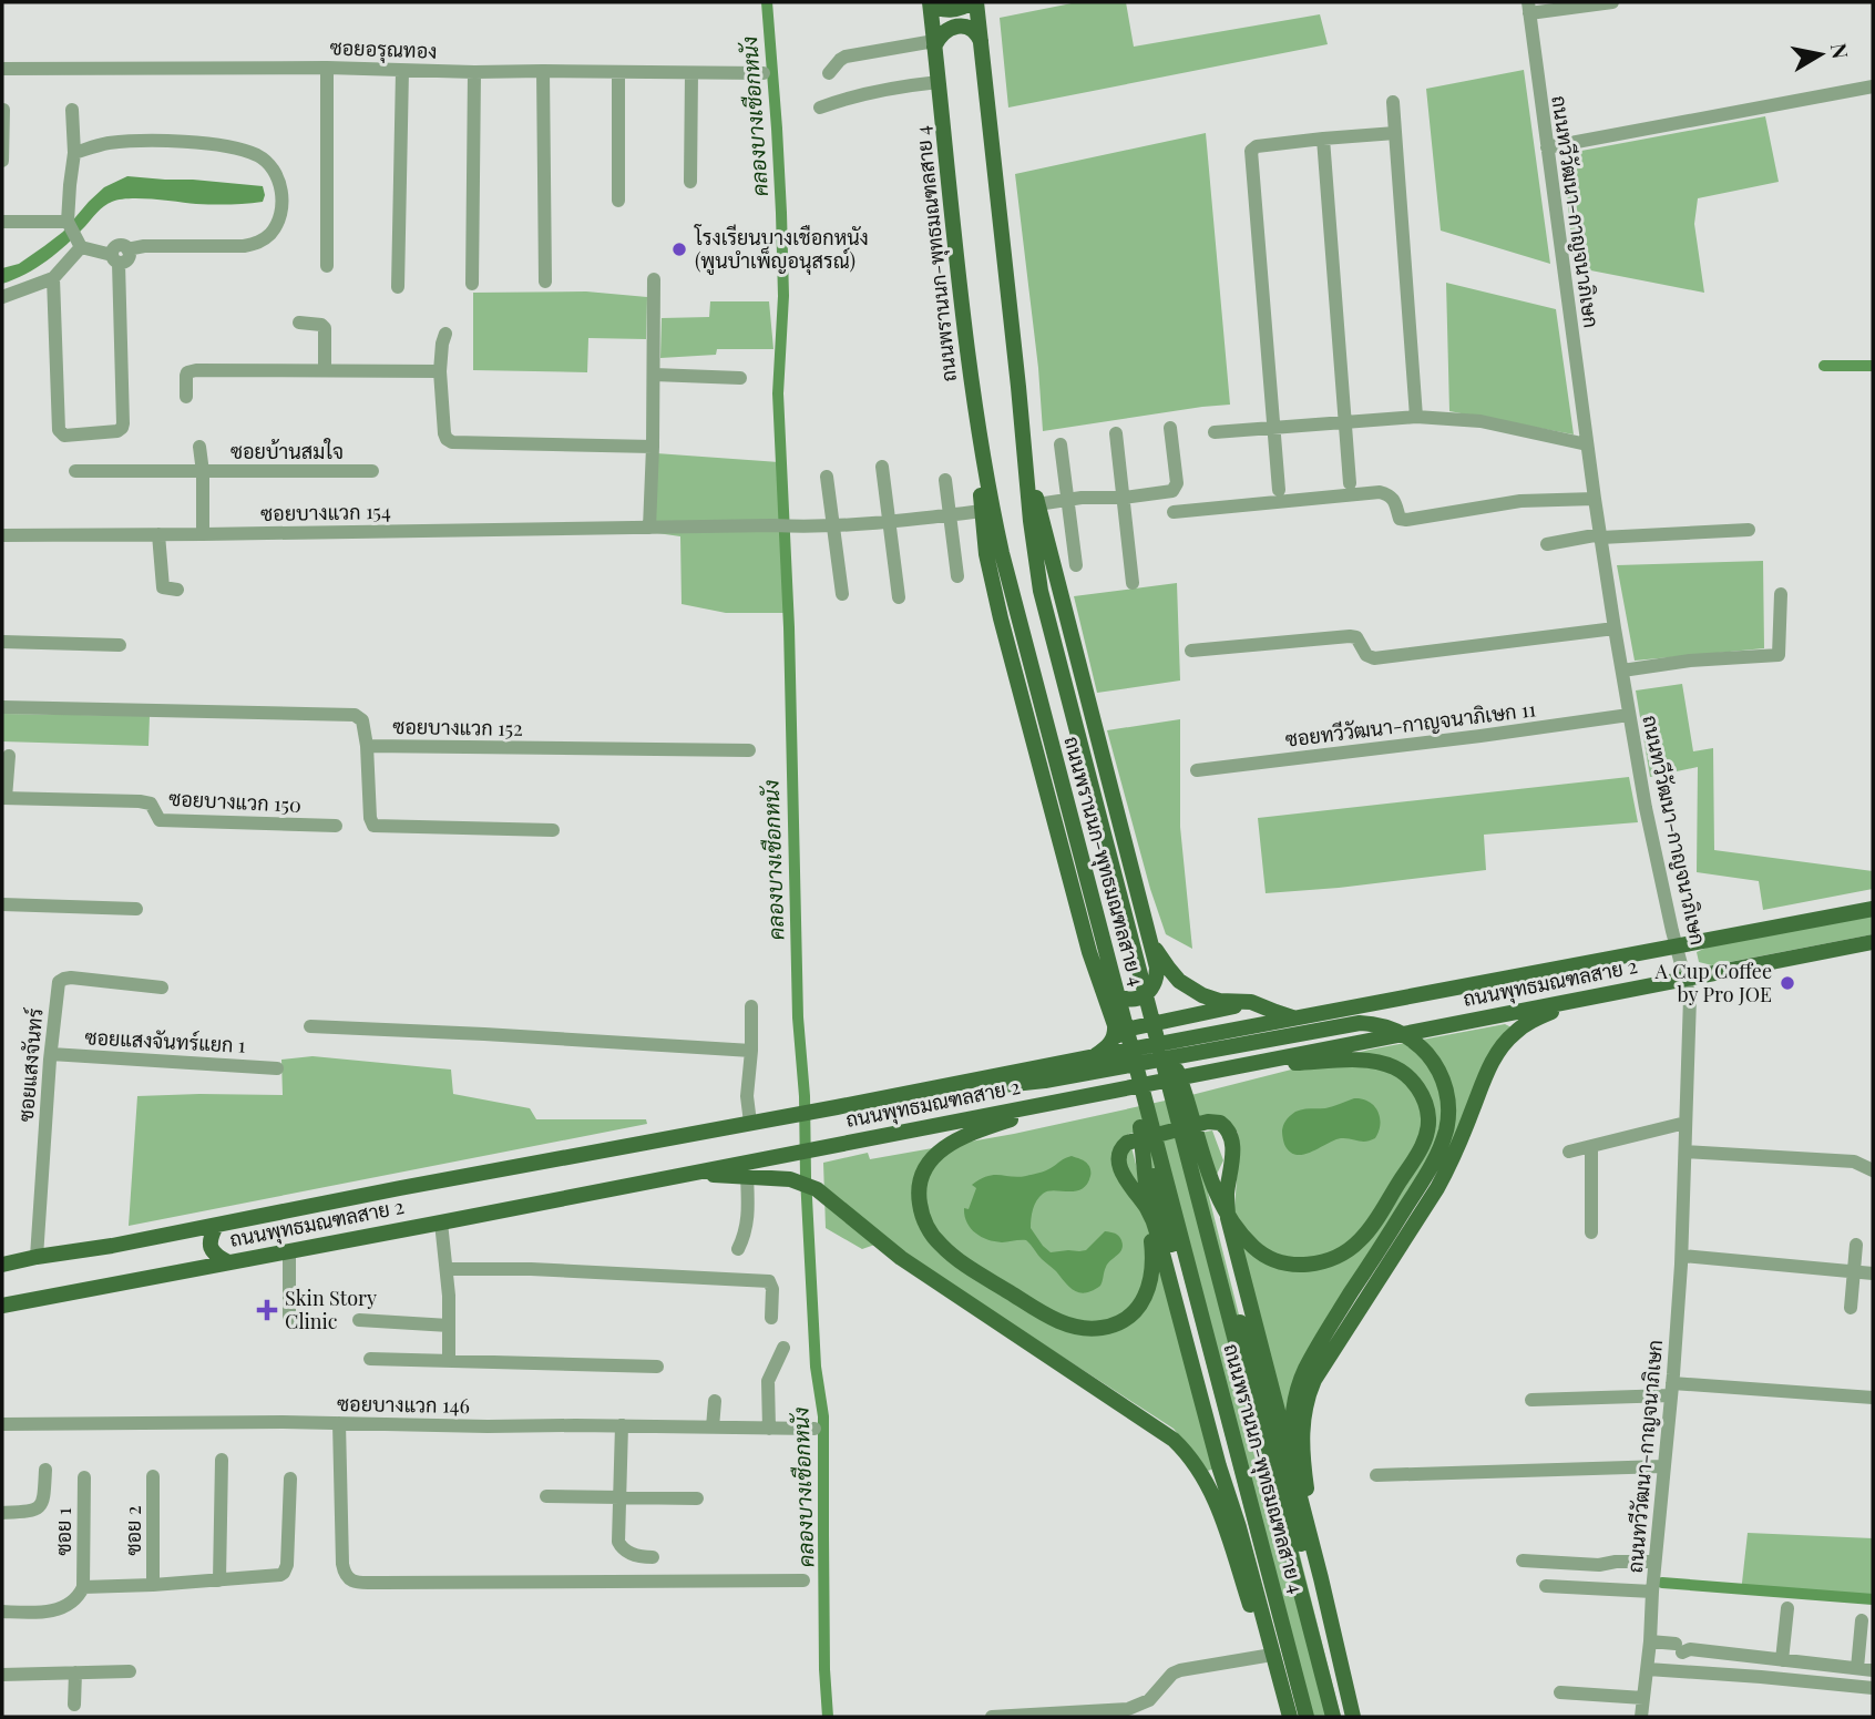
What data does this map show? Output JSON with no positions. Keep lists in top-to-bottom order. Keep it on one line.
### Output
{"streets":{"main road":["ถนนพรานนก-พุทธมณฑลสาย 4","ถนนพุทธมณฑลสาย 2"],"street":["ซอยอรุณทอง","ถนนทวีวัฒนา-กาญจนาภิเษก","ซอยบ้านสมใจ","ซอยบางแวก 154","ซอยทวีวัฒนา-กาญจนาภิเษก 11","ซอยบางแวก 152","ซอยบางแวก 150","ซอยแสงจันทร์แยก 1","ซอยแสงจันทร์","ซอยบางแวก 146","ซอย 2","ซอย 1"]},"crossings":[["ถนนทวีวัฒนา-กาญจนาภิเษก","ซอยทวีวัฒนา-กาญจนาภิเษก 11"],["ถนนทวีวัฒนา-กาญจนาภิเษก","ถนนพุทธมณฑลสาย 2"],["ซอยบ้านสมใจ","ซอยบางแวก 154"],["ถนนพุทธมณฑลสาย 2","ซอยแสงจันทร์"],["ซอยแสงจันทร์แยก 1","ซอยแสงจันทร์"]],"water":["คลองบางเชือกหนัง"],"places":{"other":["โรงเรียนบางเชือกหนัง (พูนบำเพ็ญอนุสรณ์)","A Cup Coffee by Pro JOE"],"health":["Skin Story Clinic"]},"north":"right"}
